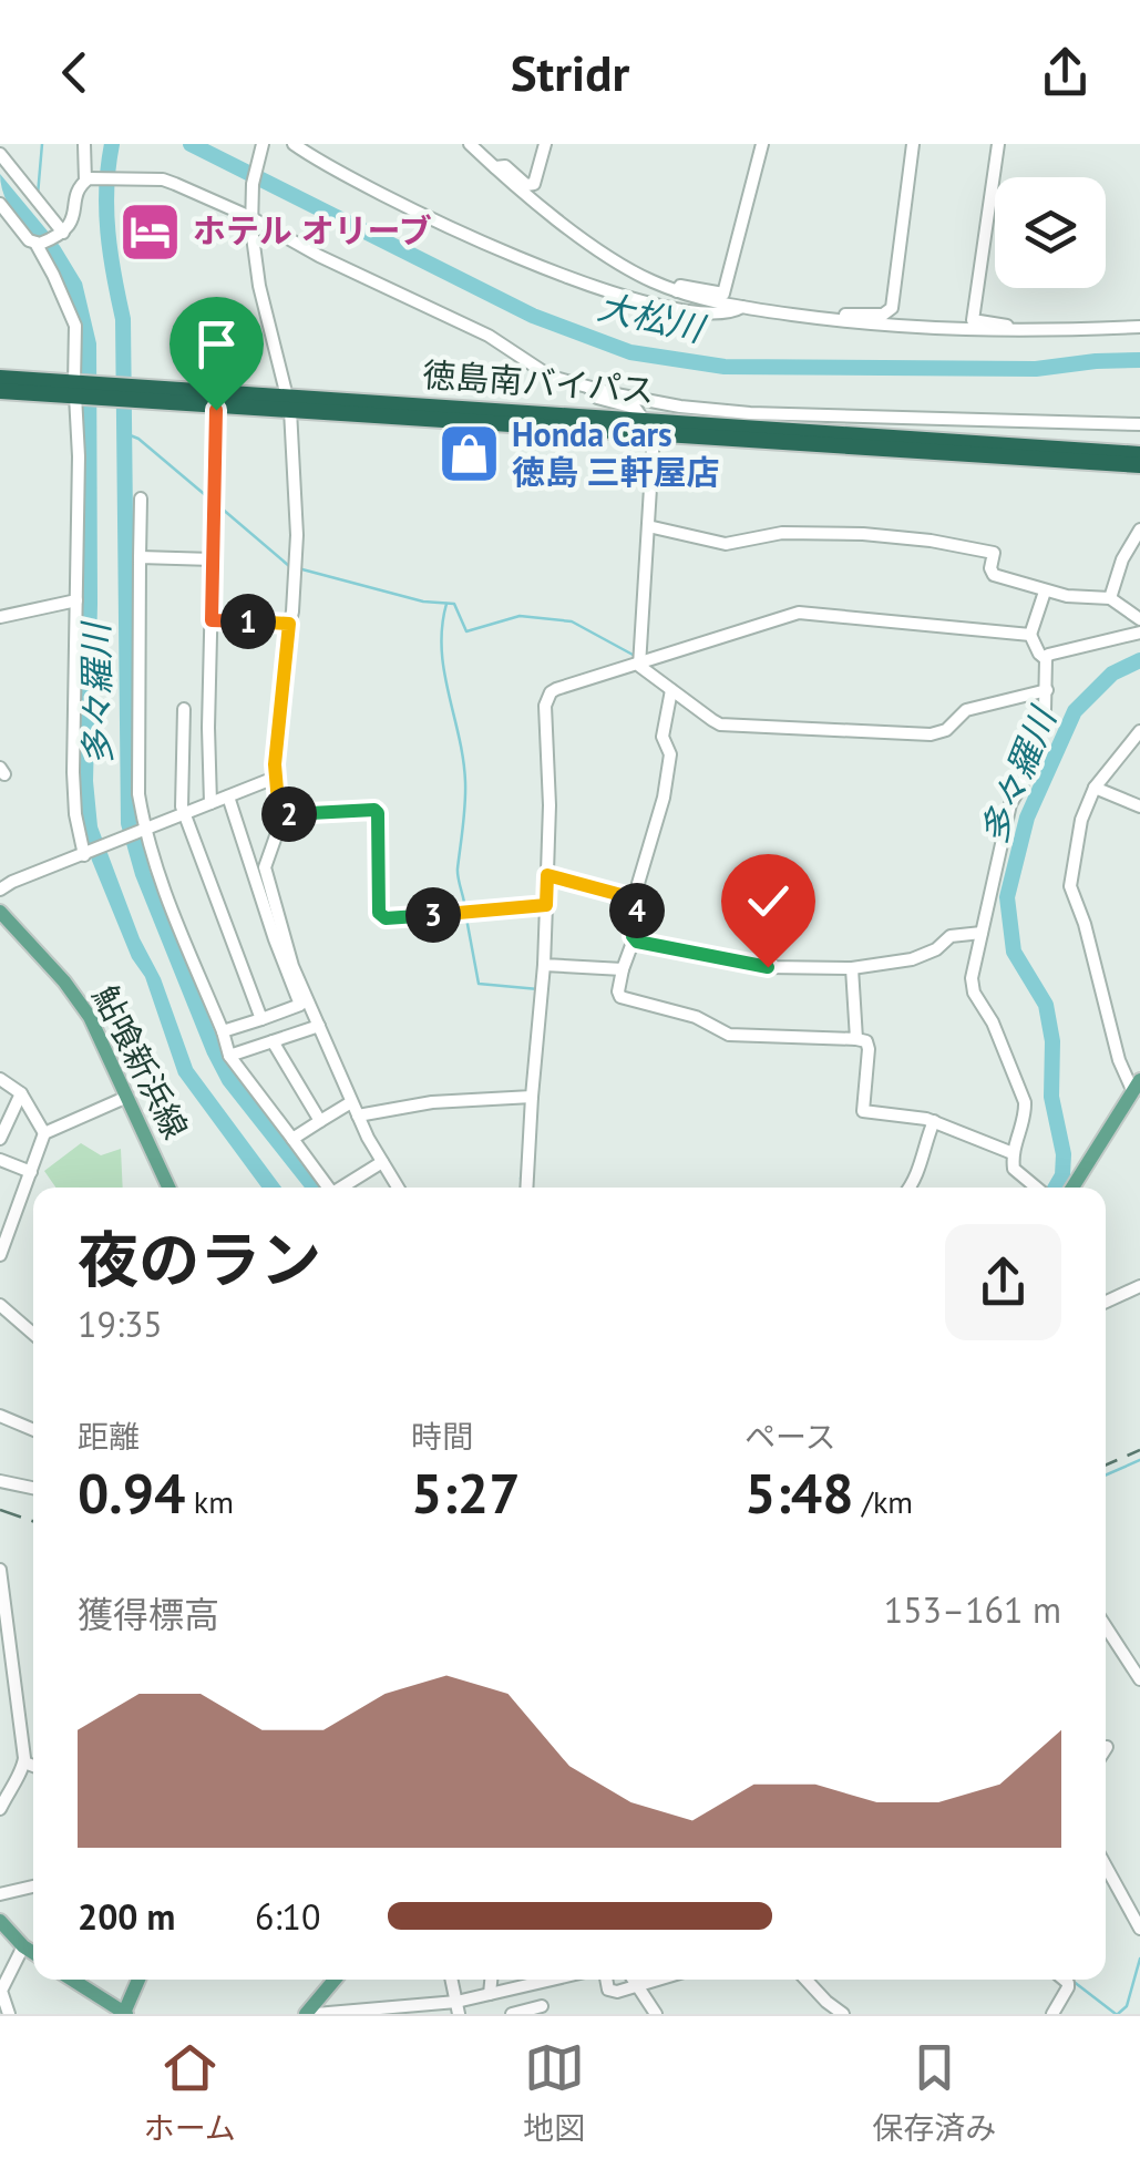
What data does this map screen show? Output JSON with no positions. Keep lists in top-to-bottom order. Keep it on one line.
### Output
{"streets":{"highway":["徳島南バイパス"],"main road":["鮎喰新浜線"]},"water":["大松川","多々羅川"],"places":{"hotel":["ホテル オリーブ"],"shop":["Honda Cars 徳島 三軒屋店"]},"page":{"header":"Stridr","pins":["1","2","4","3"],"heading":["夜のラン","19:35"],"stats":[["距離","0.94 km"],["時間","5:27"],["ペース","5:48 /km"]],"chart":["獲得標高","153–161 m"],"list":[{"name":"200 m","note":"6:10"}],"tabs":["ホーム","地図","保存済み"]}}
